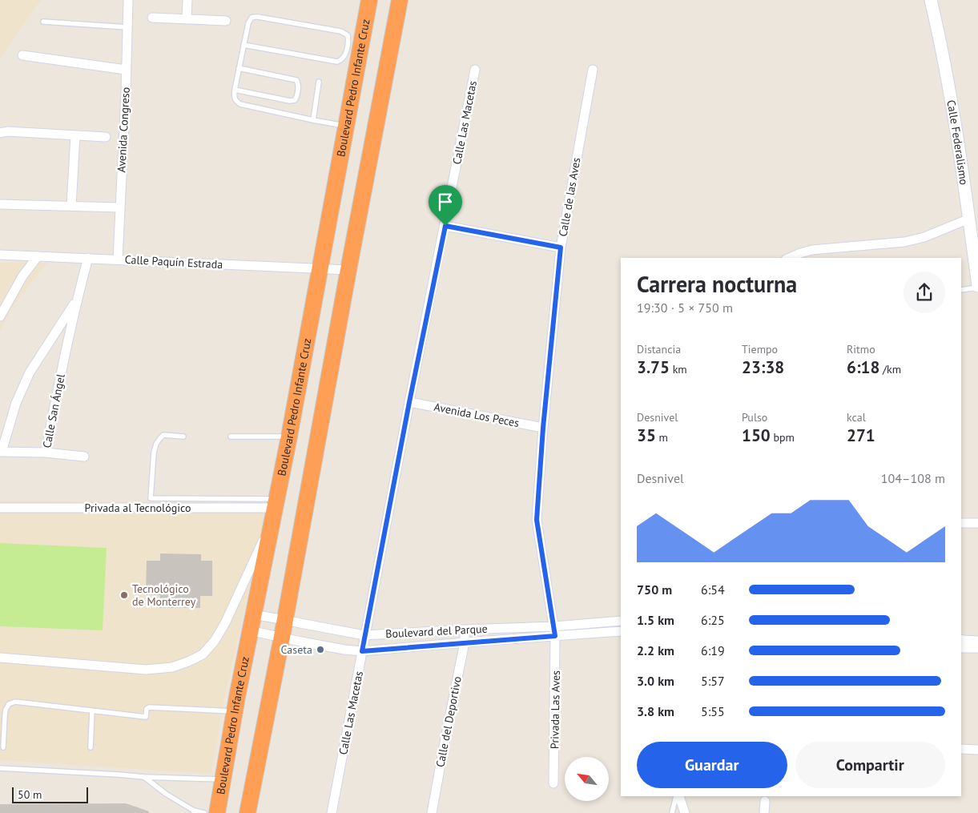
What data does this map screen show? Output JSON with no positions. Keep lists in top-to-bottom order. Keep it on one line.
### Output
{"streets":{"highway":["Boulevard Pedro Infante Cruz"],"main road":["Calle Federalismo"],"street":["Calle Las Macetas","Avenida Congreso","Calle de las Aves","Calle Paquín Estrada","Calle San Ángel","Avenida Los Peces","Privada al Tecnológico","Boulevard del Parque","Privada Las Aves","Calle del Deportivo"]},"crossings":[["Boulevard Pedro Infante Cruz","Calle Paquín Estrada"],["Boulevard Pedro Infante Cruz","Privada al Tecnológico"],["Boulevard Pedro Infante Cruz","Boulevard del Parque"],["Calle Las Macetas","Avenida Los Peces"],["Calle Las Macetas","Boulevard del Parque"],["Avenida Congreso","Calle Paquín Estrada"],["Calle de las Aves","Avenida Los Peces"],["Calle de las Aves","Boulevard del Parque"],["Calle de las Aves","Privada Las Aves"],["Calle Paquín Estrada","Calle San Ángel"],["Boulevard del Parque","Privada Las Aves"],["Boulevard del Parque","Calle del Deportivo"]],"places":["Tecnológico de Monterrey","Caseta"],"scale_bar":"50 m","north":"top left","page":{"heading":["Carrera nocturna","19:30 · 5 × 750 m"],"stats":[["Distancia","3.75 km"],["Tiempo","23:38"],["Ritmo","6:18 /km"],["Desnivel","35 m"],["Pulso","150 bpm"],["kcal","271"]],"chart":["Desnivel","104–108 m"],"list":[{"name":"750 m","note":"6:54"},{"name":"1.5 km","note":"6:25"},{"name":"2.2 km","note":"6:19"},{"name":"3.0 km","note":"5:57"},{"name":"3.8 km","note":"5:55"}],"buttons":["Guardar","Compartir"],"scale":"50 m"}}
